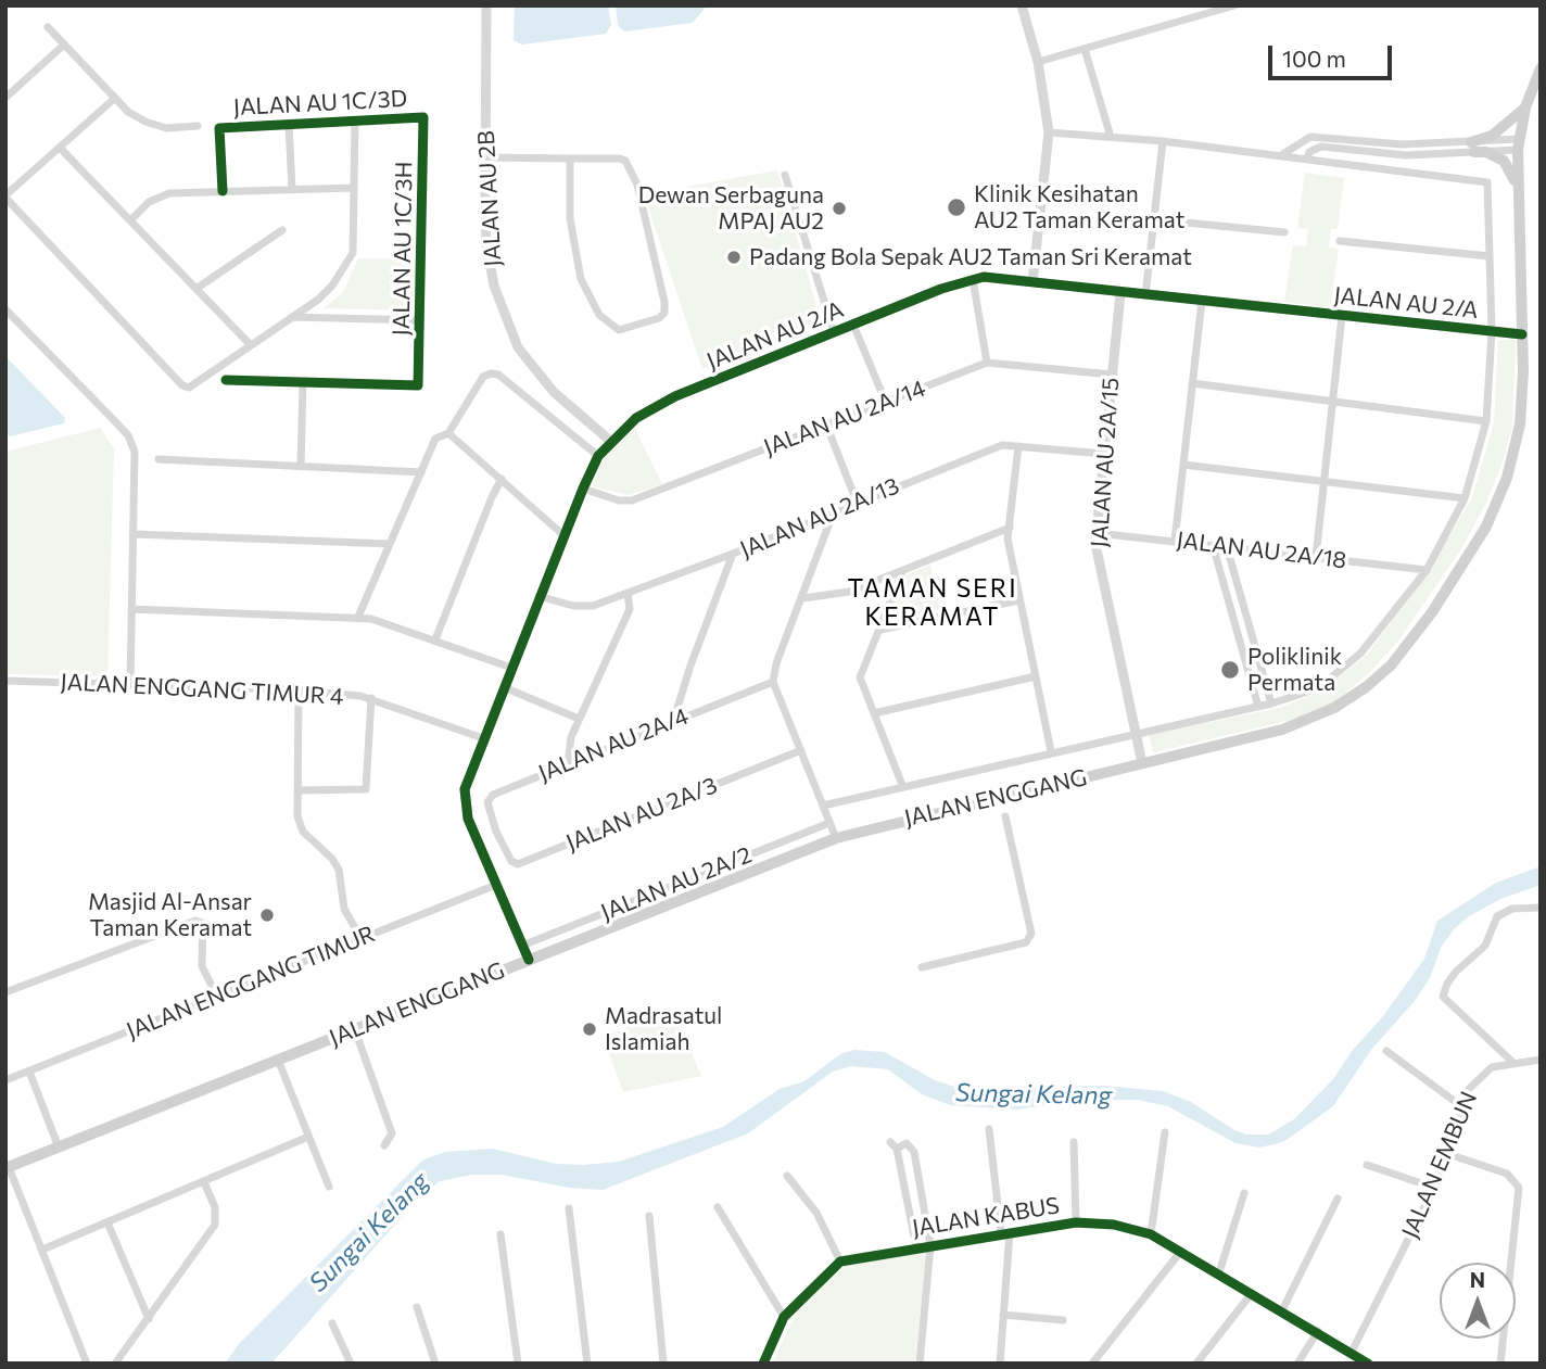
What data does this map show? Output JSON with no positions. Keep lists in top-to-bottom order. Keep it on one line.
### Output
{"streets":{"main road":["JALAN ENGGANG"],"street":["JALAN AU 1C/3D","JALAN AU 2B","JALAN AU 1C/3H","JALAN AU 2/A","JALAN AU 2A/14","JALAN AU 2A/15","JALAN AU 2A/13","JALAN AU 2A/18","JALAN ENGGANG TIMUR 4","JALAN AU 2A/4","JALAN AU 2A/3","JALAN AU 2A/2","JALAN ENGGANG TIMUR","JALAN EMBUN","JALAN KABUS"]},"crossings":[["JALAN AU 1C/3D","JALAN AU 1C/3H"],["JALAN AU 2B","JALAN AU 2/A"],["JALAN AU 2/A","JALAN AU 2A/14"],["JALAN AU 2/A","JALAN AU 2A/15"],["JALAN AU 2/A","JALAN AU 2A/13"],["JALAN AU 2/A","JALAN ENGGANG TIMUR 4"],["JALAN AU 2/A","JALAN ENGGANG"],["JALAN AU 2/A","JALAN AU 2A/2"],["JALAN AU 2/A","JALAN ENGGANG TIMUR"],["JALAN AU 2A/14","JALAN AU 2A/15"],["JALAN AU 2A/15","JALAN AU 2A/13"],["JALAN AU 2A/15","JALAN AU 2A/18"],["JALAN AU 2A/15","JALAN ENGGANG"],["JALAN AU 2A/4","JALAN AU 2A/3"],["JALAN EMBUN","JALAN KABUS"]],"districts":["TAMAN SERI KERAMAT"],"water":["Sungai Kelang"],"places":["Klinik Kesihatan AU2 Taman Keramat","Dewan Serbaguna MPAJ AU2","Padang Bola Sepak AU2 Taman Sri Keramat","Poliklinik Permata","Masjid Al-Ansar Taman Keramat","Madrasatul Islamiah"],"scale_bar":"100 m","north":"top"}
